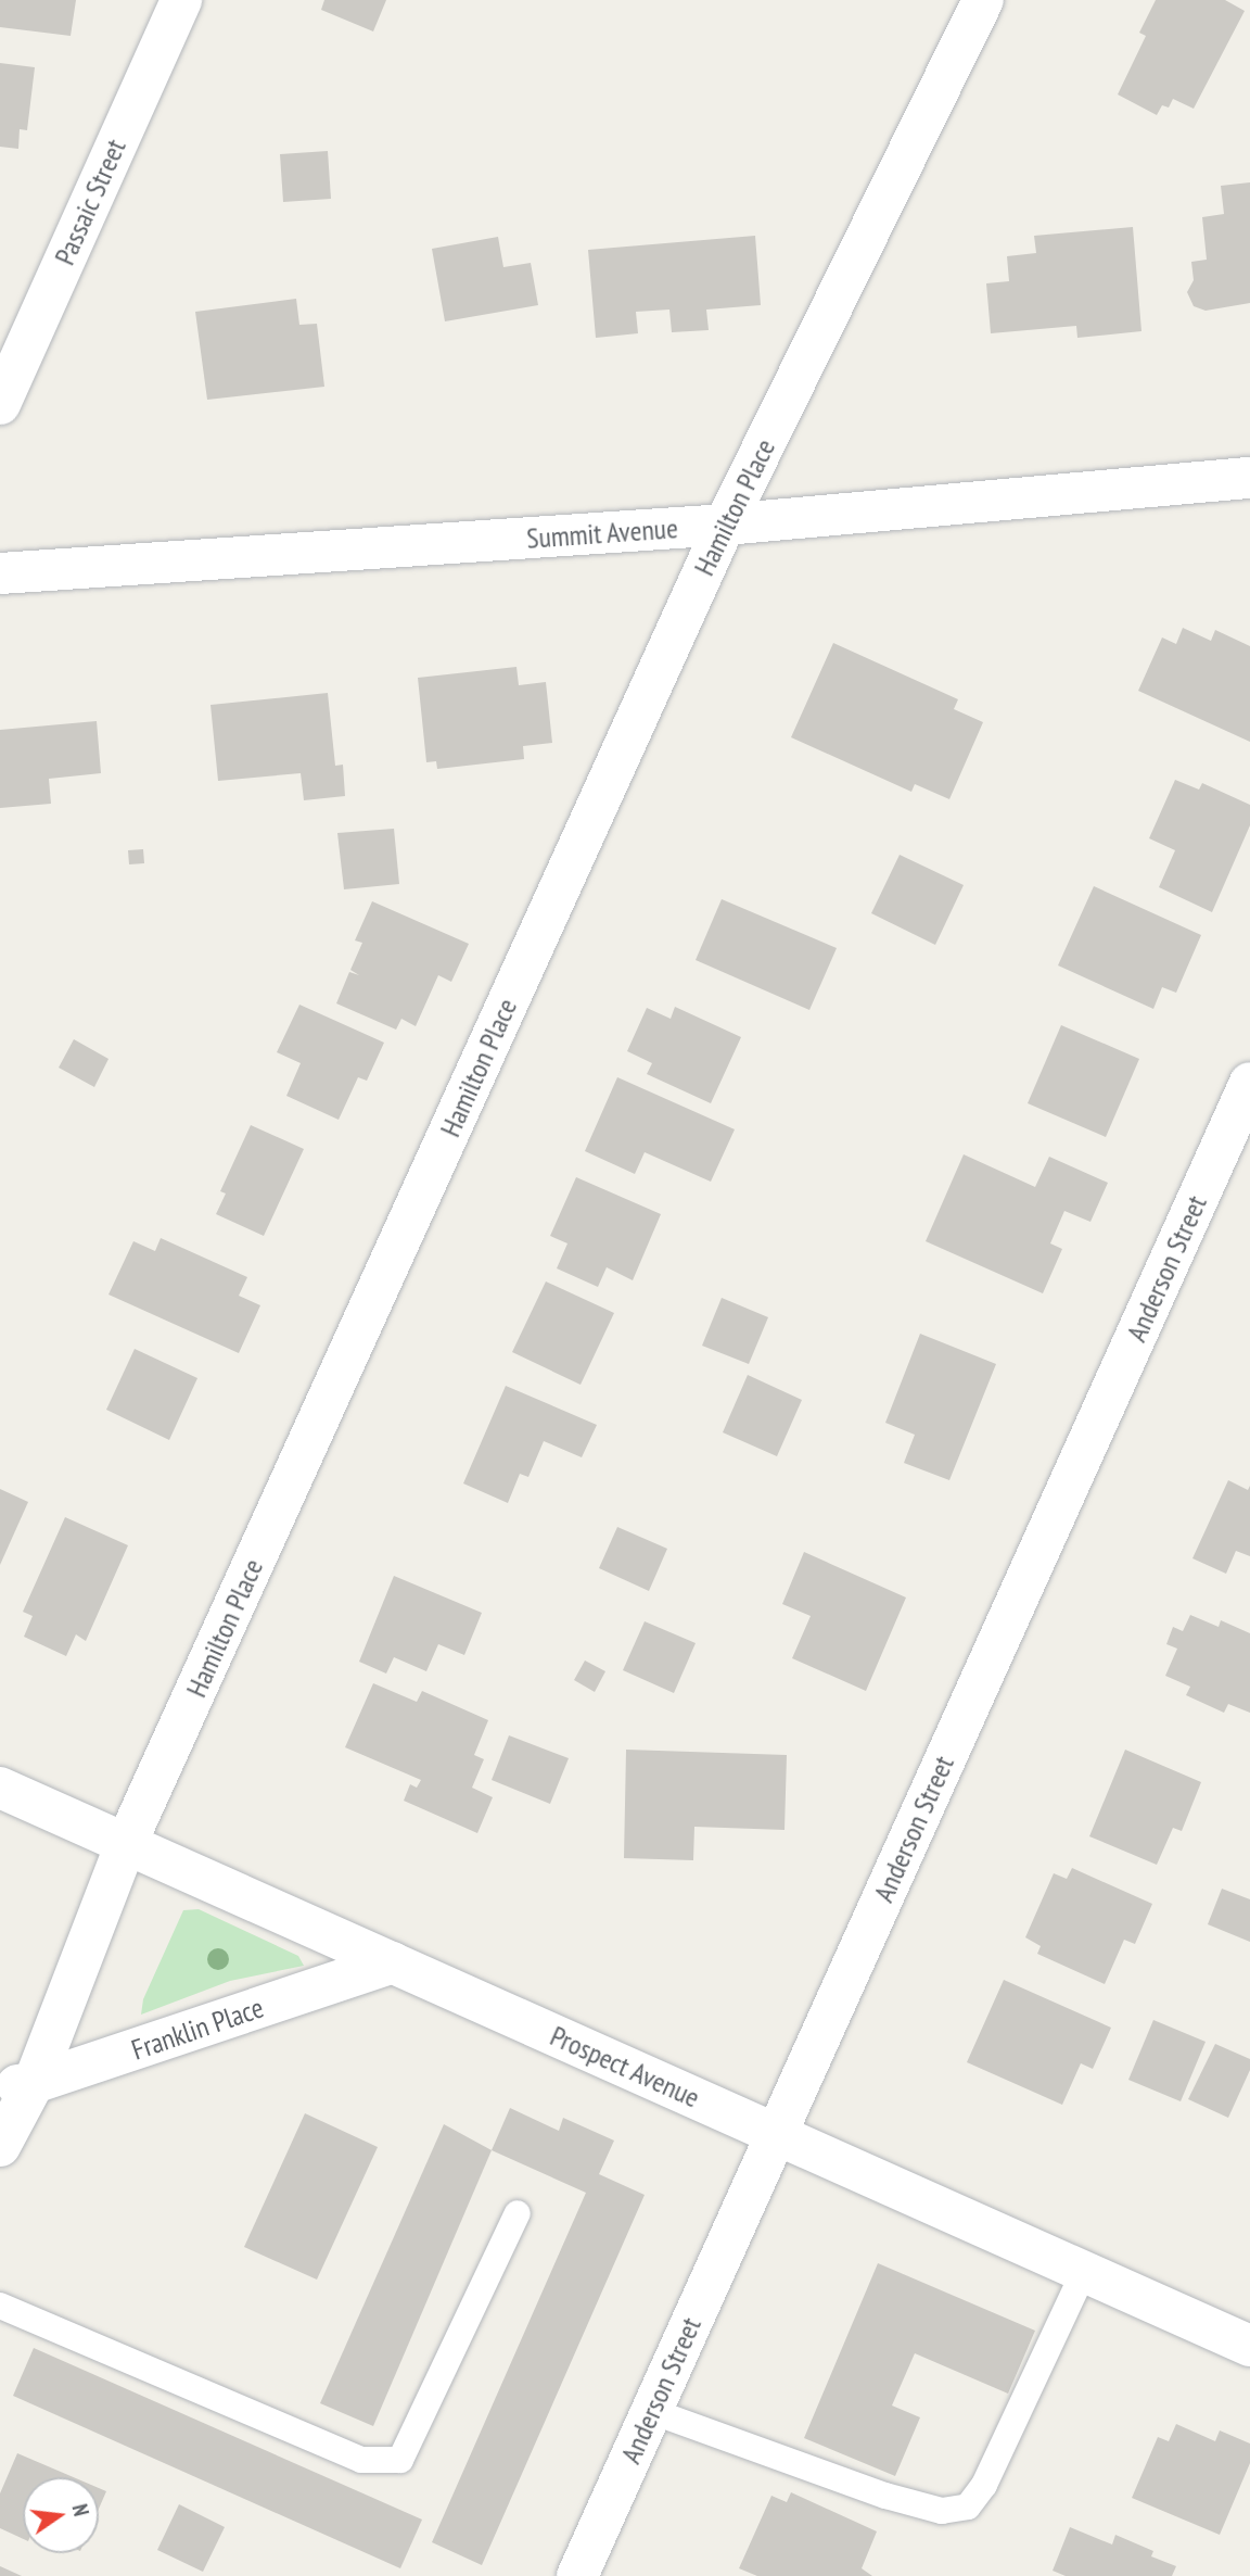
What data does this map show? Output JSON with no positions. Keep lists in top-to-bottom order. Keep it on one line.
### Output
{"streets":{"street":["Passaic Street","Hamilton Place","Summit Avenue","Anderson Street","Franklin Place","Prospect Avenue"]},"crossings":[["Hamilton Place","Summit Avenue"],["Hamilton Place","Franklin Place"],["Hamilton Place","Prospect Avenue"],["Anderson Street","Prospect Avenue"],["Franklin Place","Prospect Avenue"]],"north":"right"}
